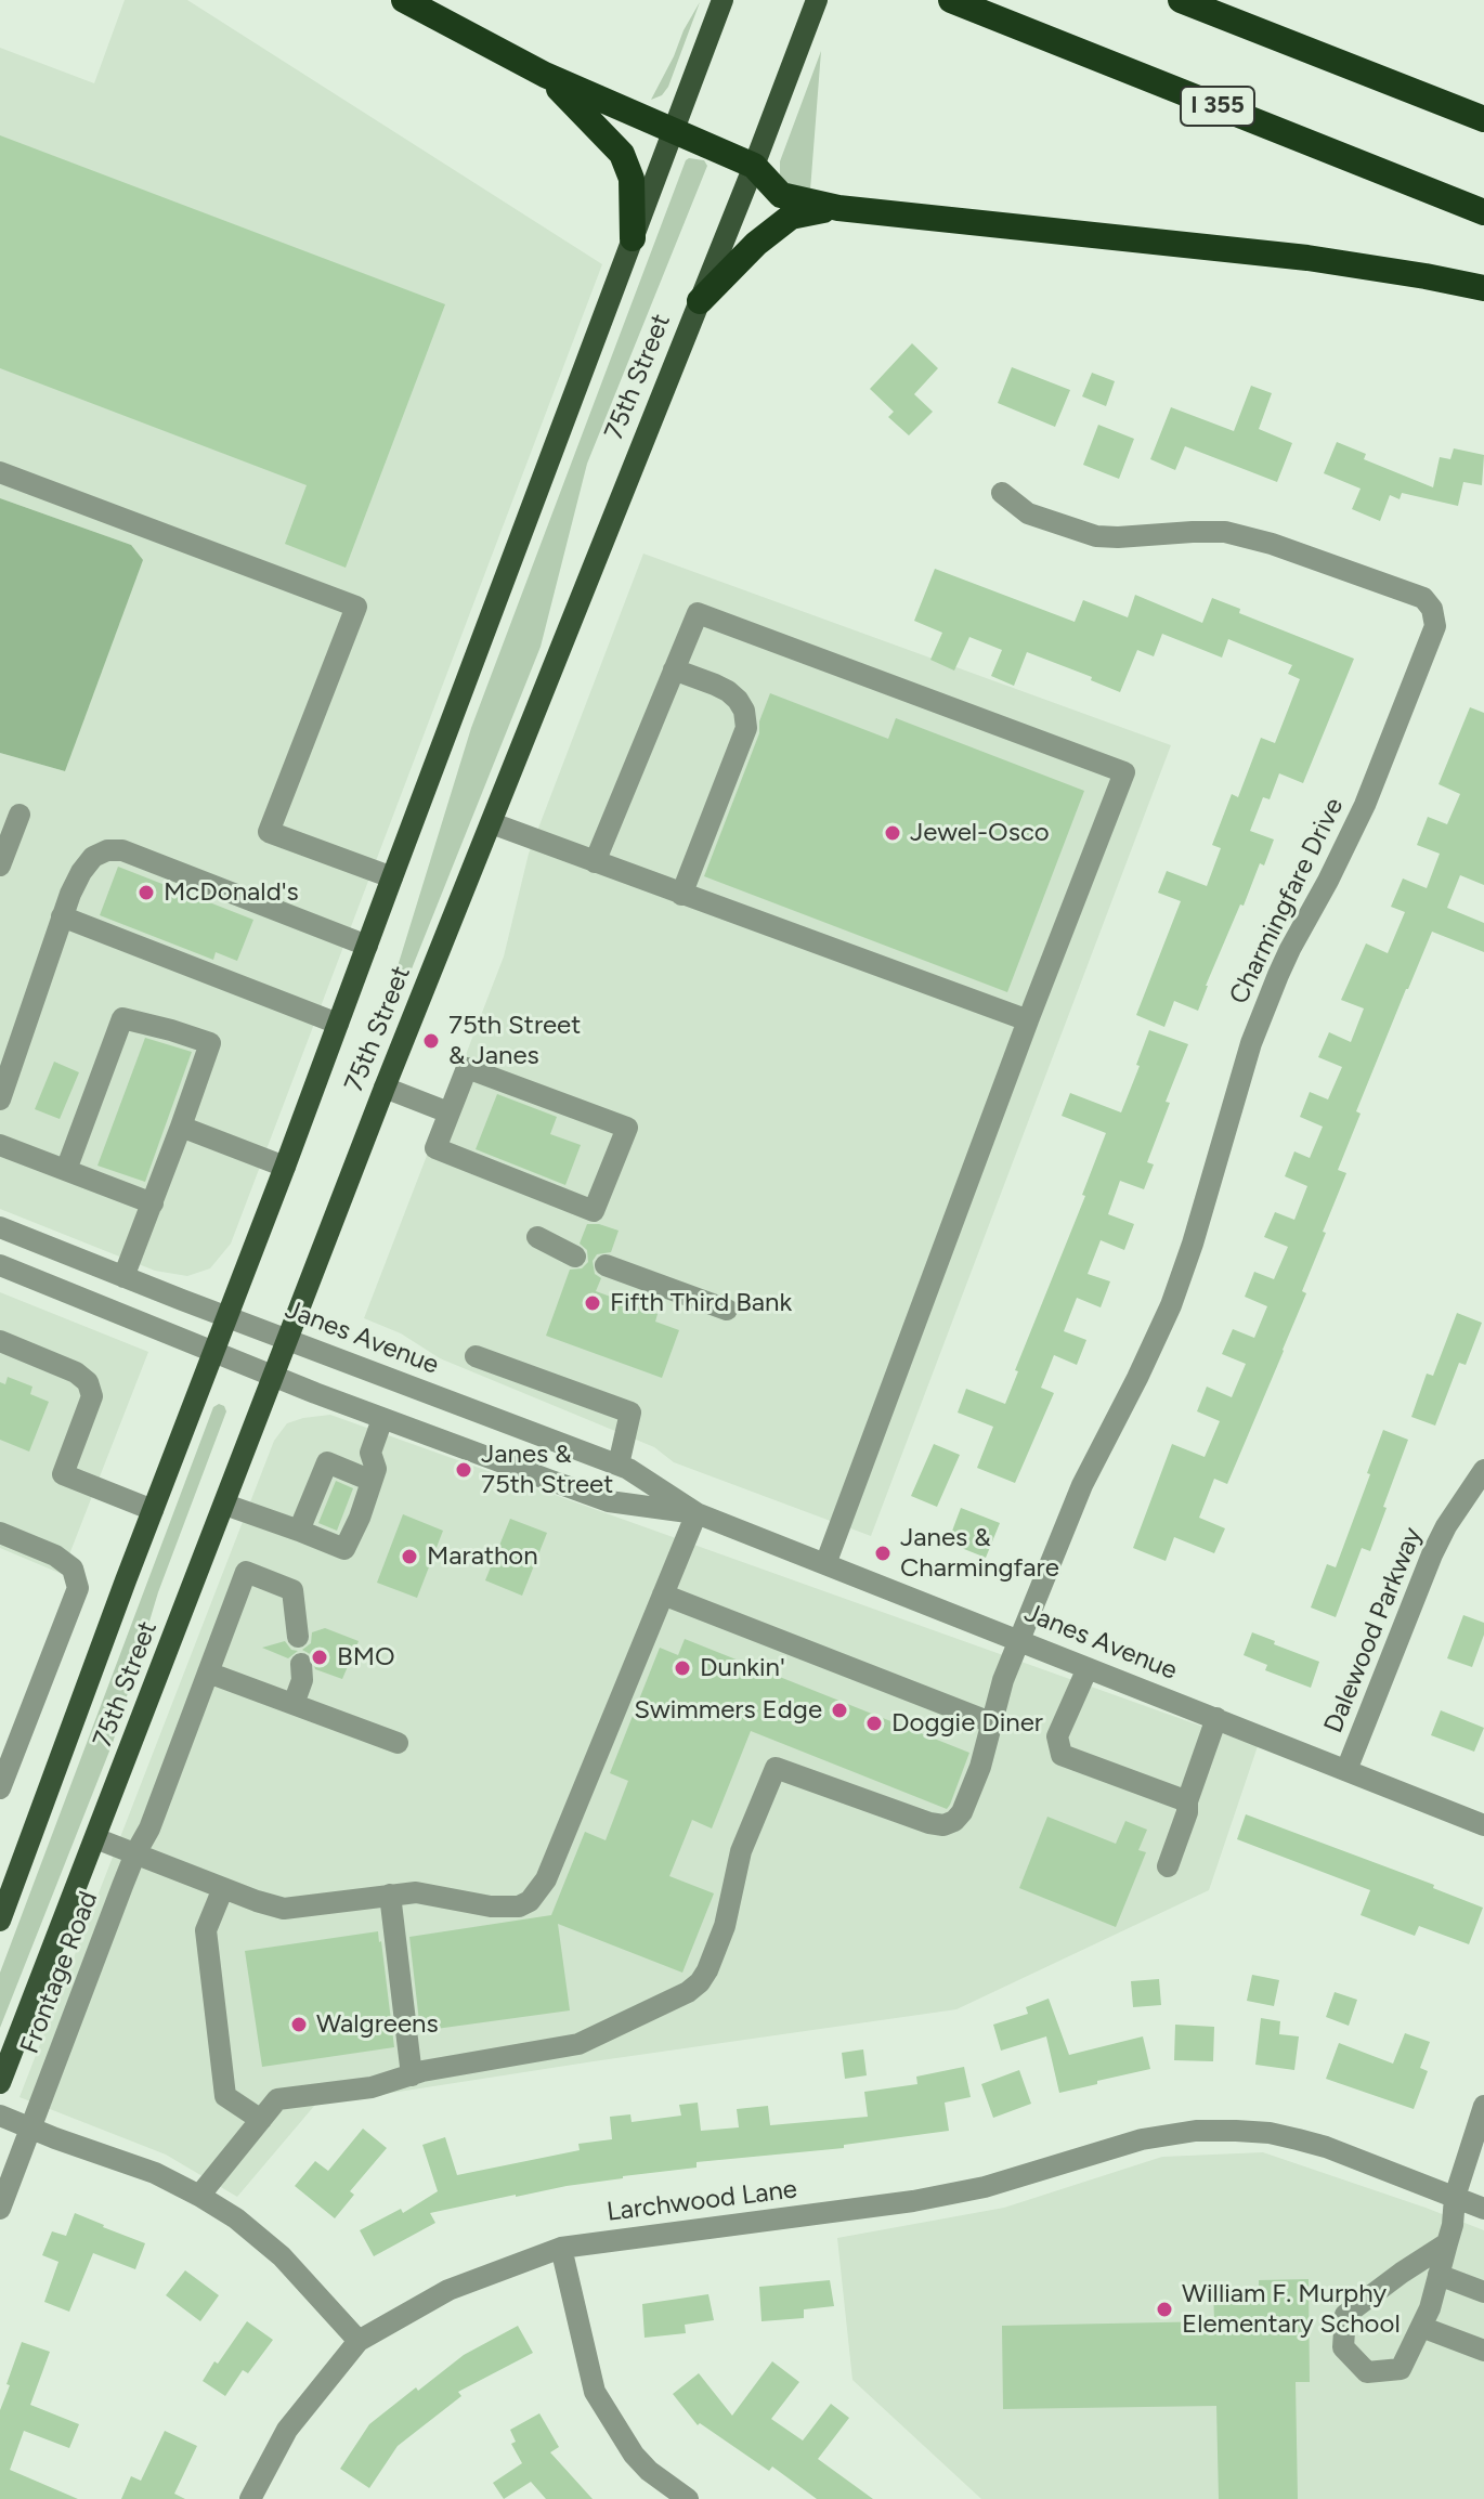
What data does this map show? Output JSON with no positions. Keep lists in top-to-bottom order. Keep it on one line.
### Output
{"streets":{"highway":["I 355"],"main road":["75th Street"],"street":["Charmingfare Drive","Janes Avenue","Dalewood Parkway","Frontage Road","Larchwood Lane"]},"crossings":[["75th Street","Janes Avenue"],["Charmingfare Drive","Janes Avenue"],["Janes Avenue","Dalewood Parkway"]],"places":["Jewel-Osco","McDonald's","75th Street & Janes","Fifth Third Bank","Janes & 75th Street","Janes & Charmingfare","Marathon","BMO","Dunkin'","Swimmers Edge","Doggie Diner","Walgreens","William F. Murphy Elementary School"]}
